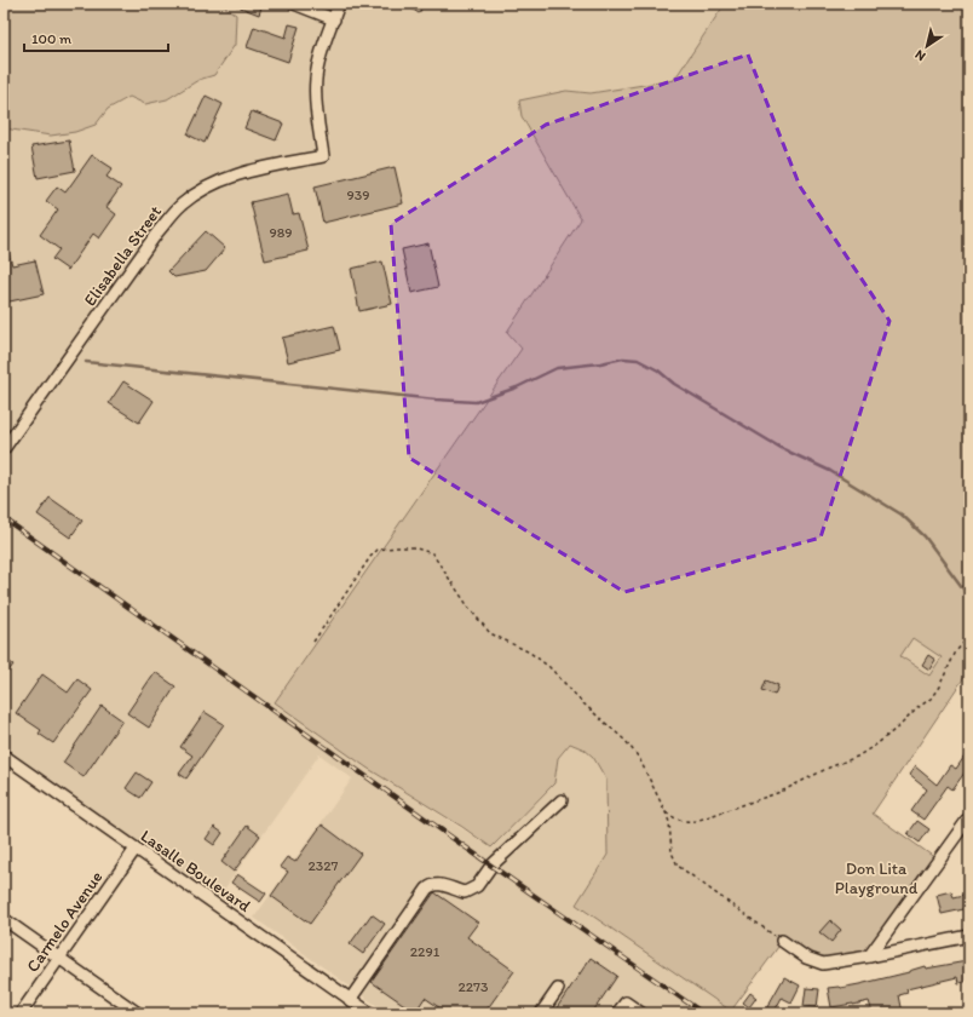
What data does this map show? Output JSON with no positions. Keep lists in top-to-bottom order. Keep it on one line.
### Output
{"streets":{"street":["Elisabella Street","Lasalle Boulevard","Carmelo Avenue"]},"crossings":[["Lasalle Boulevard","Carmelo Avenue"]],"parks":["Don Lita Playground"],"house_numbers":["939","989","2327","2291","2273"],"scale_bar":"100 m","north":"bottom left"}
